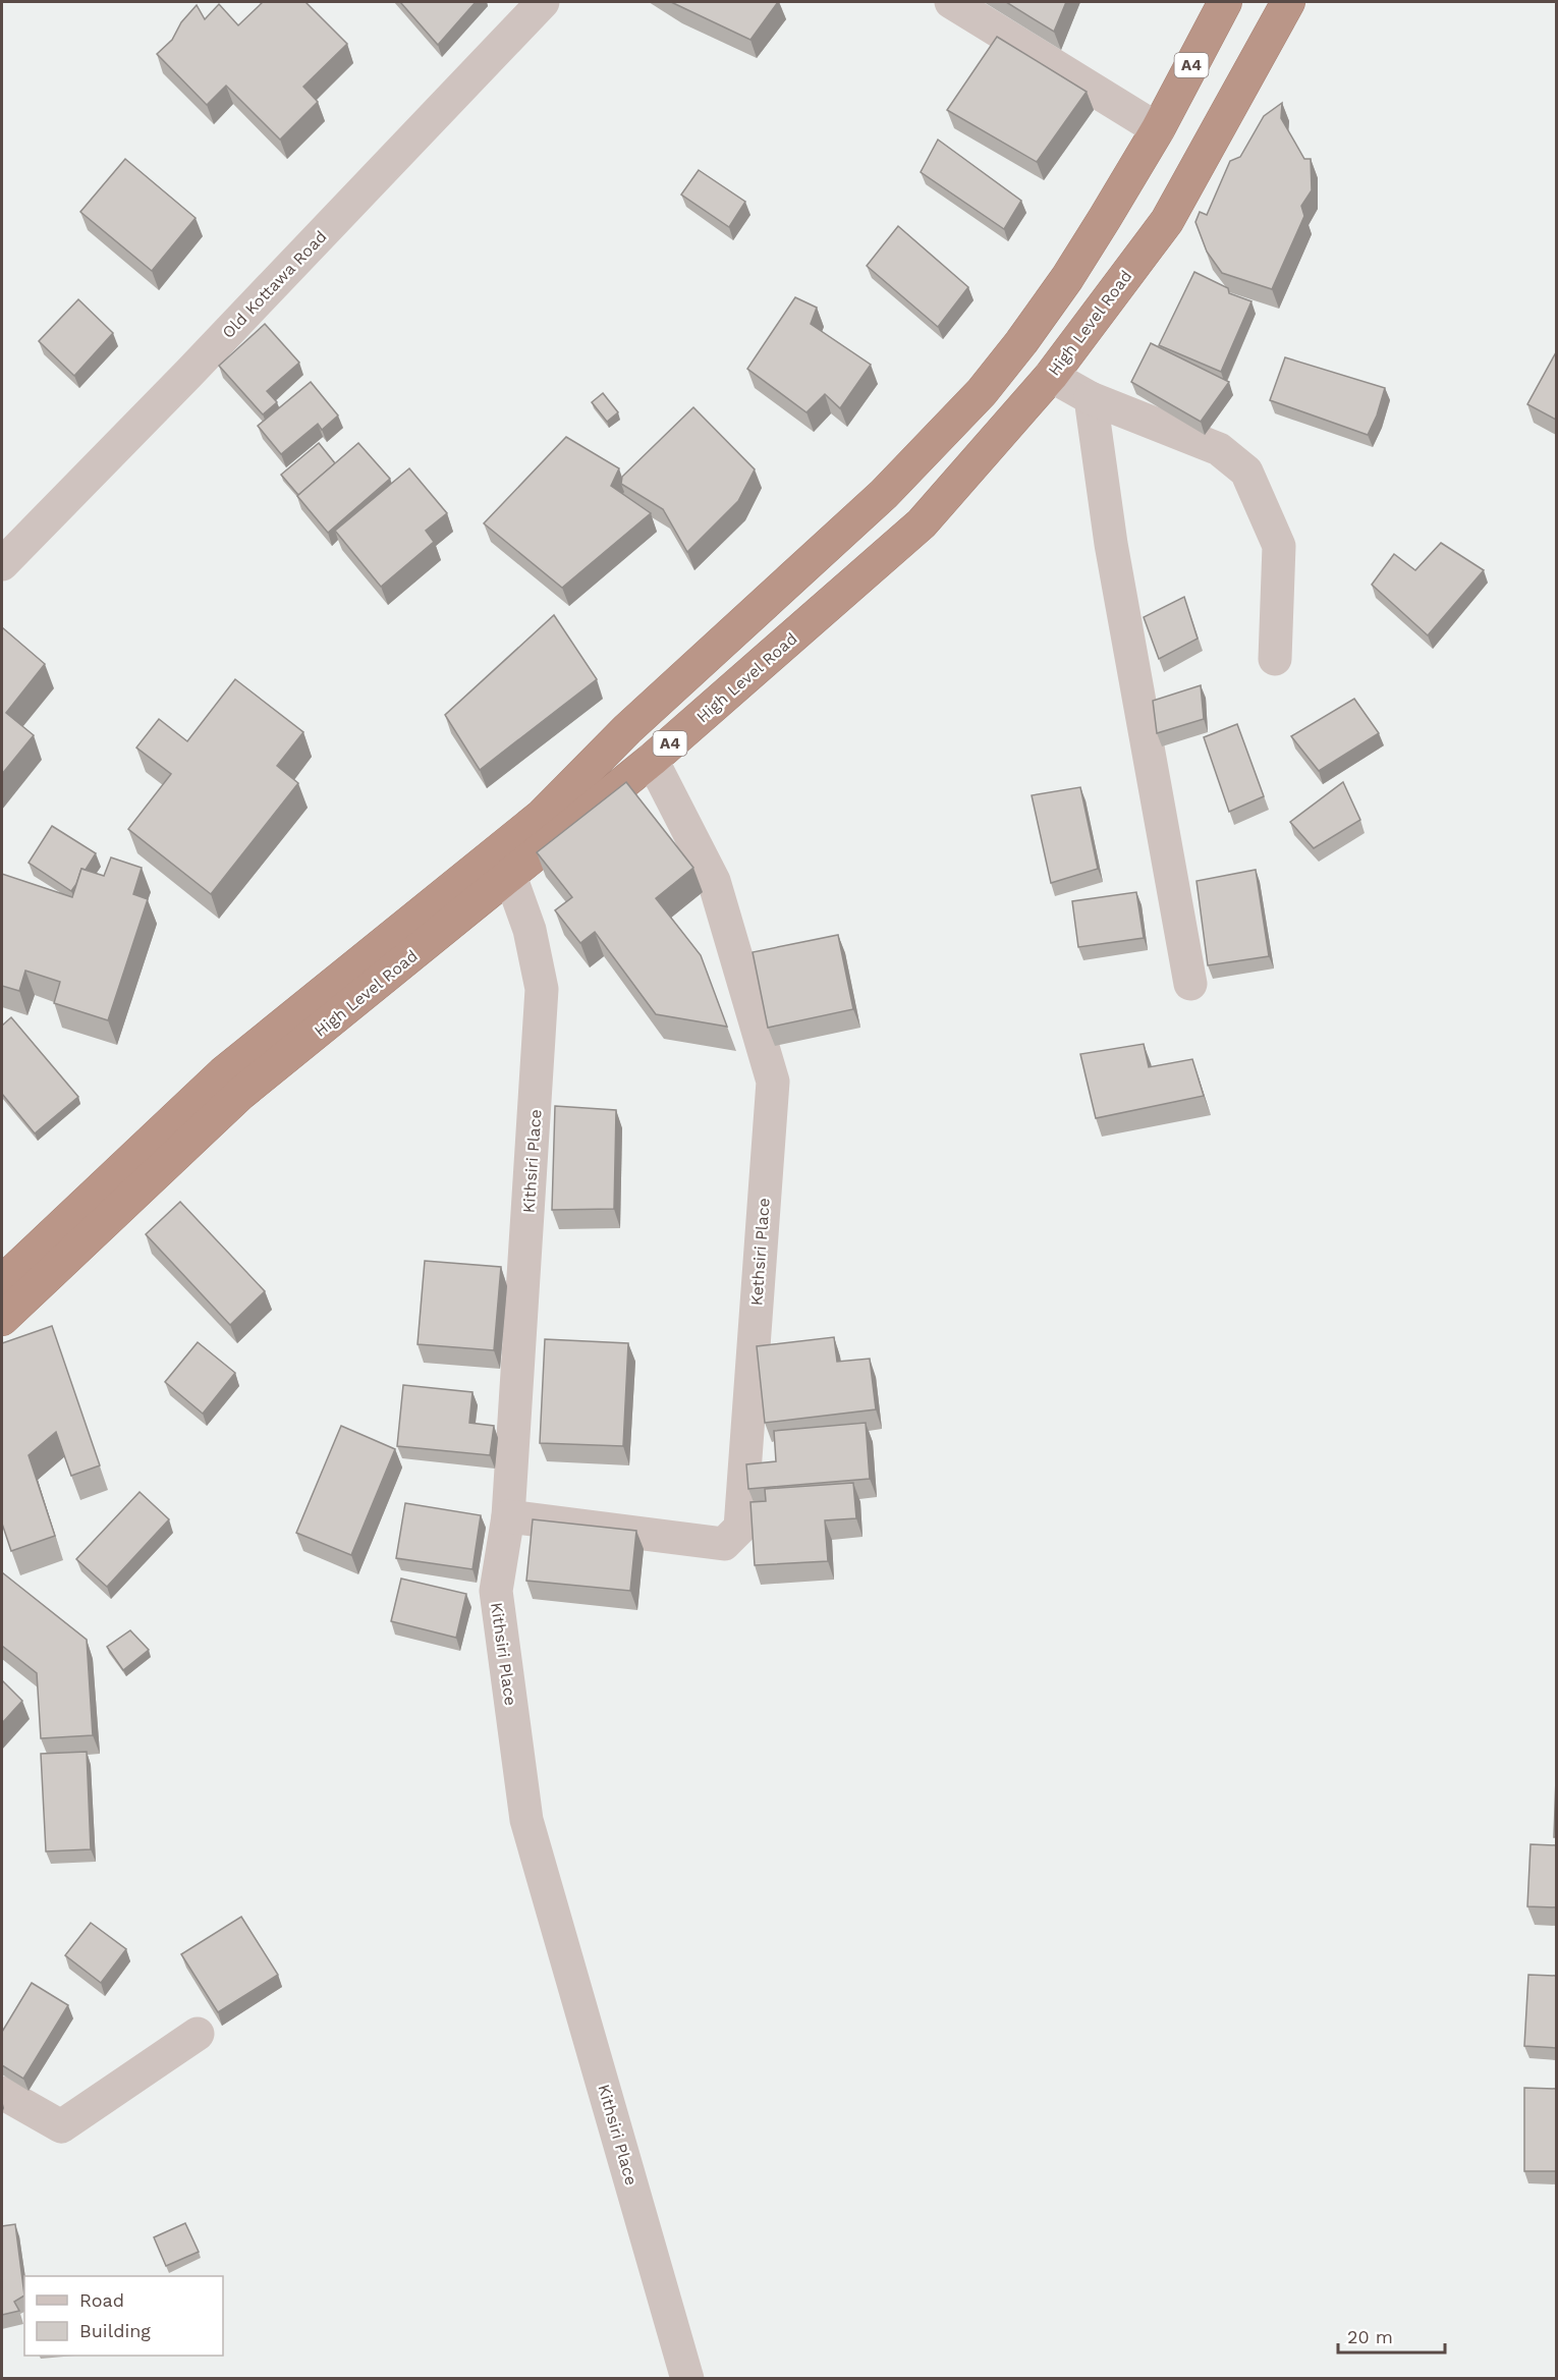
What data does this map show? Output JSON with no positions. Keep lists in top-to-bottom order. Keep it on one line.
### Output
{"streets":{"highway":["A4","High Level Road"],"street":["Old Kottawa Road","Kithsiri Place","Kethsiri Place"]},"crossings":[["High Level Road","Kithsiri Place"],["High Level Road","Kethsiri Place"],["Kithsiri Place","Kethsiri Place"]],"legend":["Road","Building"],"scale_bar":"20 m"}
